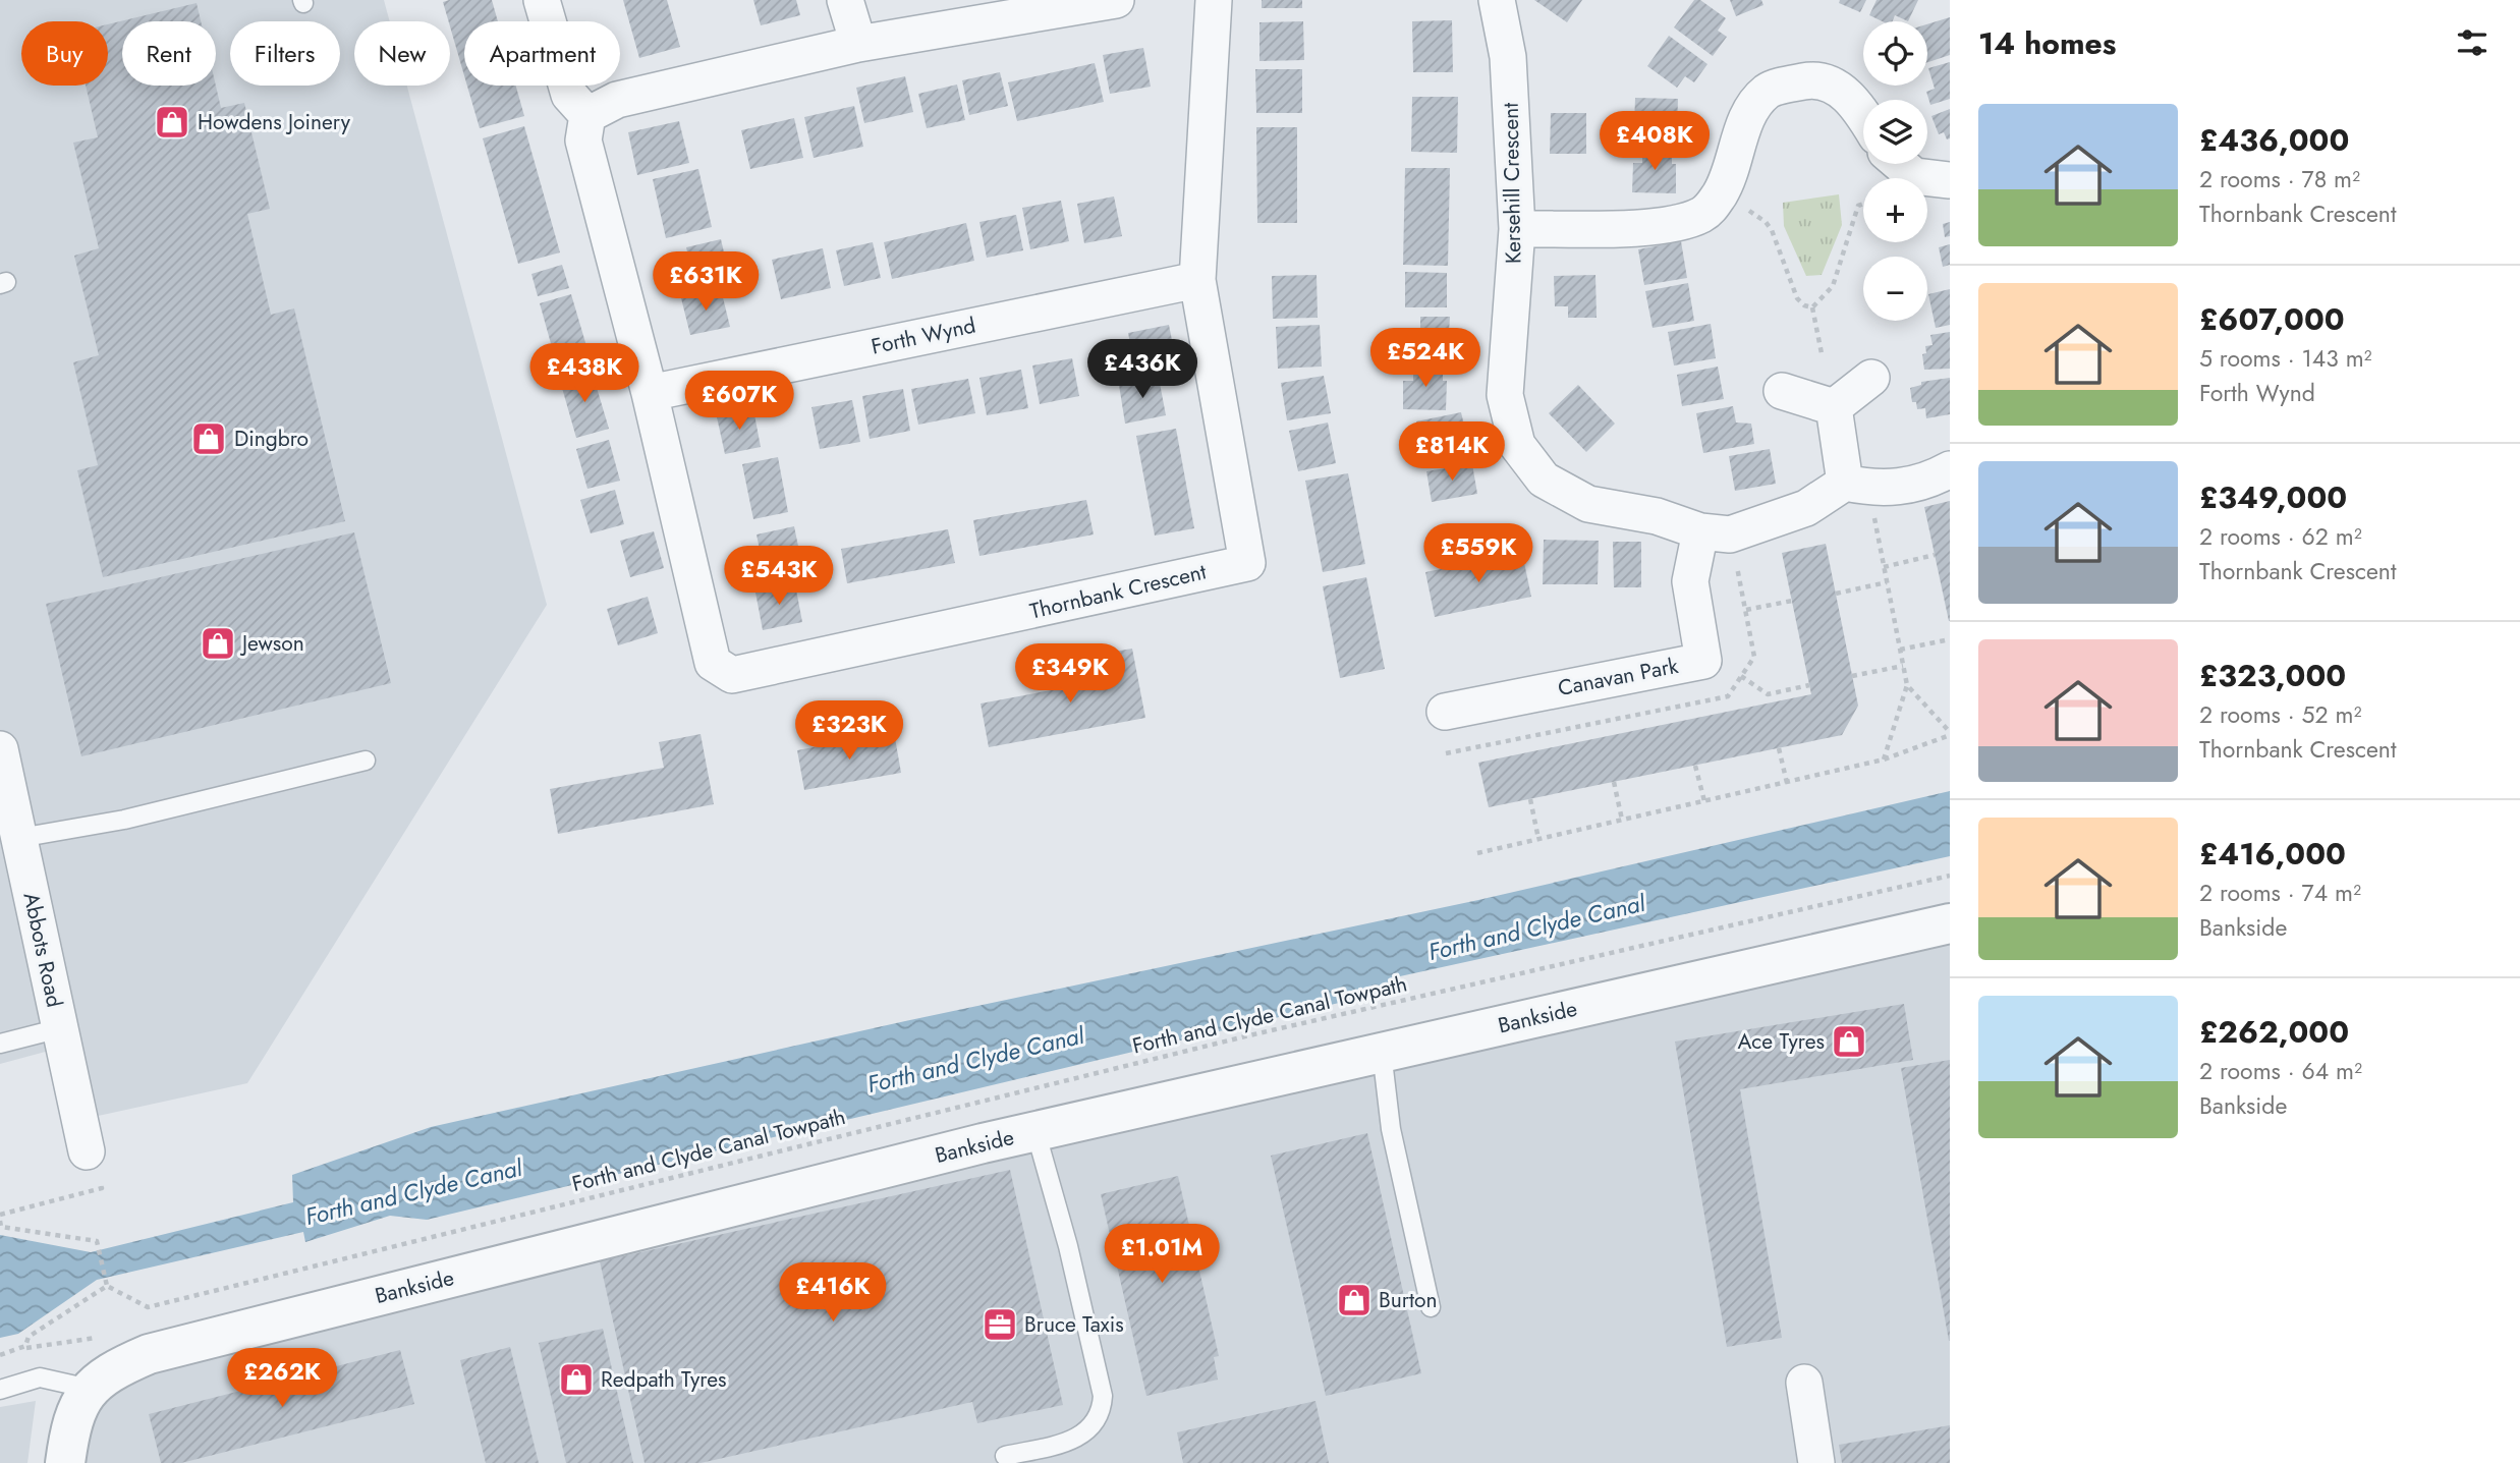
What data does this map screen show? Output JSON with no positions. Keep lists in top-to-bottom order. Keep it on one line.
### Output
{"streets":{"street":["Kersehill Crescent","Forth Wynd","Thornbank Crescent","Canavan Park","Abbots Road","Bankside"],"path":["Forth and Clyde Canal Towpath"]},"crossings":[["Kersehill Crescent","Canavan Park"],["Forth Wynd","Thornbank Crescent"]],"water":["Forth and Clyde Canal"],"places":{"shop":["Howdens Joinery","Dingbro","Jewson","Ace Tyres","Burton","Redpath Tyres"],"office":["Bruce Taxis"]},"page":{"heading":"14 homes","map_buttons":["+","−"],"chip":["Buy","Rent","Filters","New","Apartment"],"list":[{"name":"£436,000","note":"2 rooms · 78 m² · Thornbank Crescent"},{"name":"£607,000","note":"5 rooms · 143 m² · Forth Wynd"},{"name":"£349,000","note":"2 rooms · 62 m² · Thornbank Crescent"},{"name":"£323,000","note":"2 rooms · 52 m² · Thornbank Crescent"},{"name":"£416,000","note":"2 rooms · 74 m² · Bankside"},{"name":"£262,000","note":"2 rooms · 64 m² · Bankside"}],"price":["£408K","£631K","£524K","£436K","£438K","£607K","£814K","£559K","£543K","£349K","£323K","£1.01M","£416K","£262K"]}}
